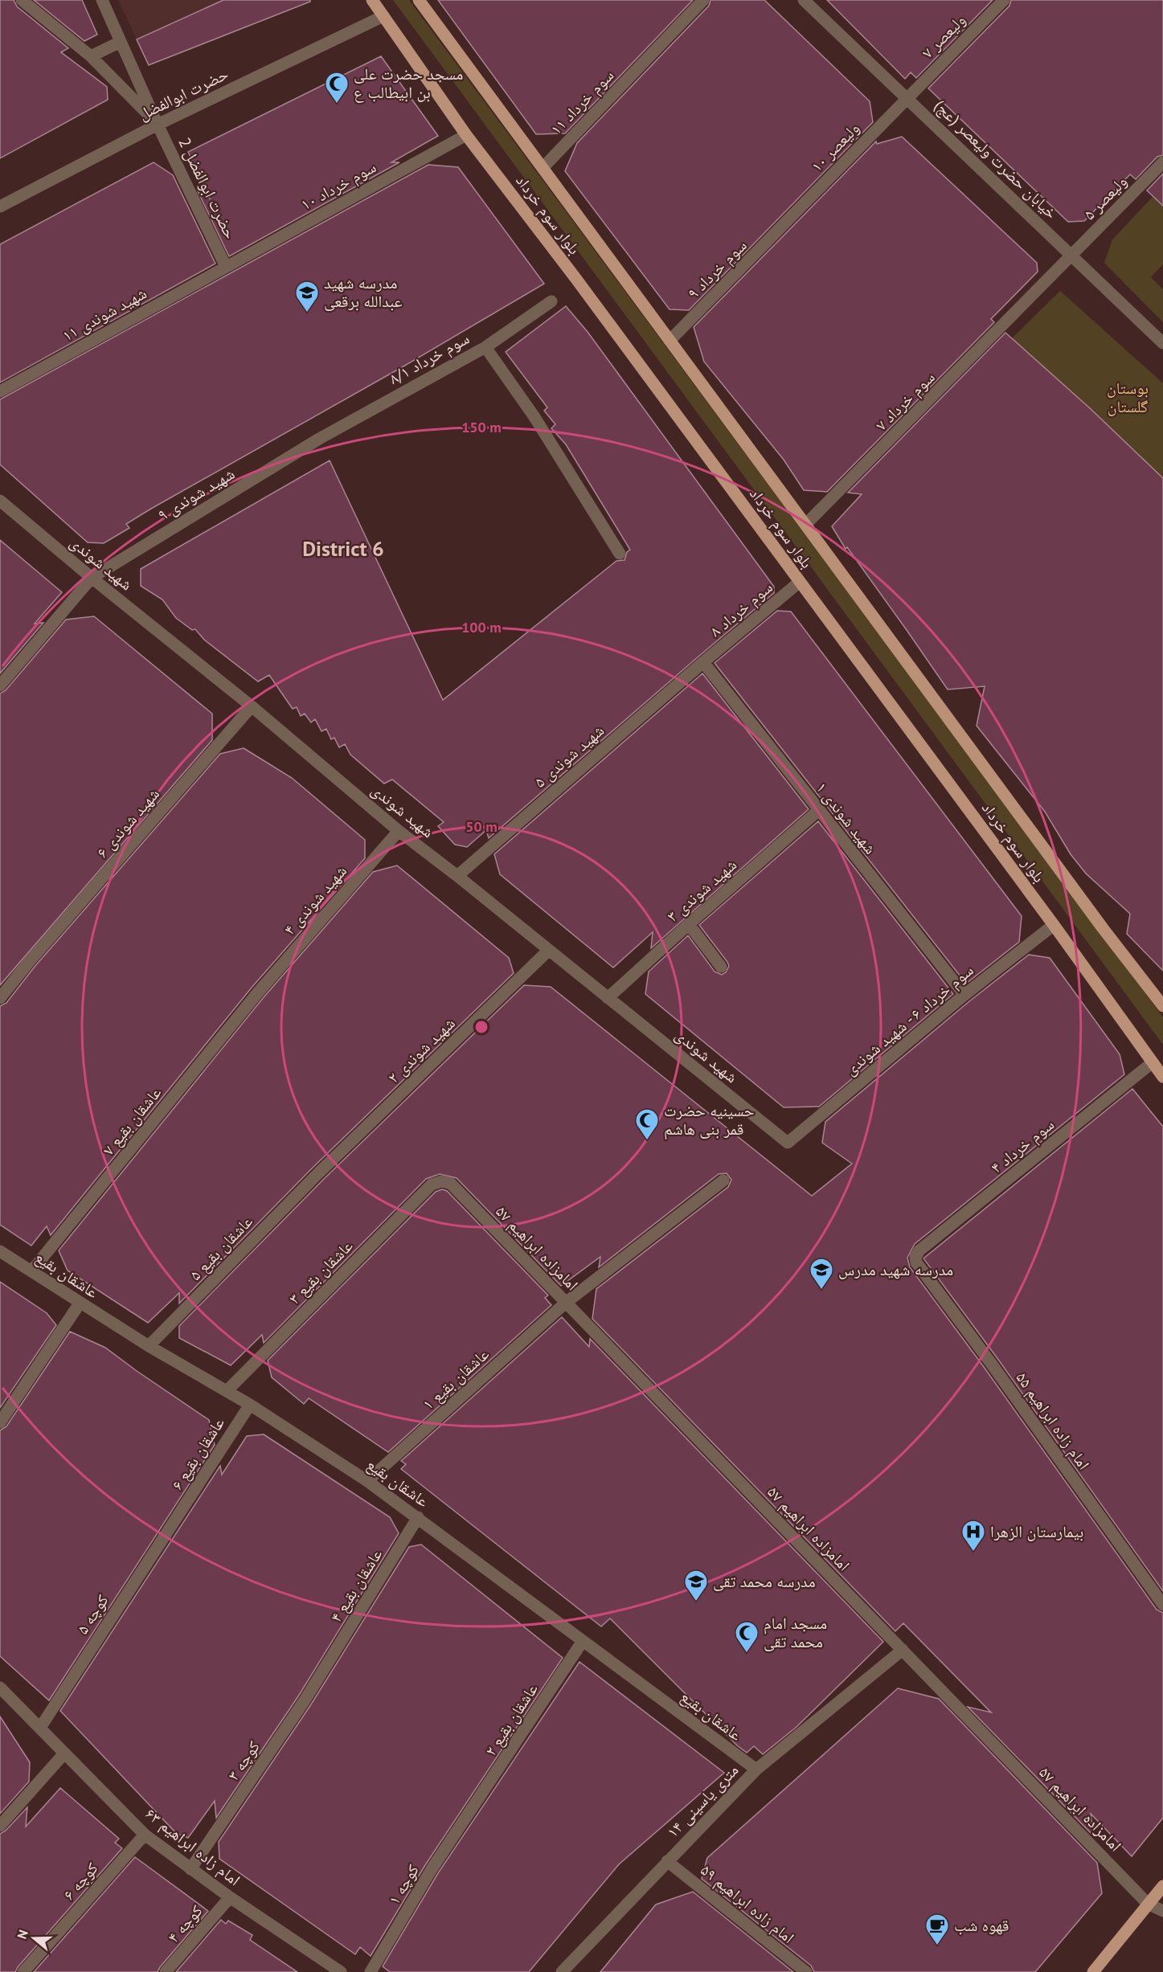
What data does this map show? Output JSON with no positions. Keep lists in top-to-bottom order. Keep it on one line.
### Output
{"streets":{"main road":["بلوار سوم خرداد"],"street":["ولیعصر ۷","حضرت ابوالفضل","سوم خرداد ۱۱","ولیعصر ۱۰","خیابان حضرت ولیعصر (عج)","سوم خرداد ۱۰","حضرت ابوالفضل 2","ولیعصر ۵","سوم خرداد ۹","شهید شوندی ۱۱","سوم خرداد ۸/۱","سوم خرداد ۷","شهید شوندی ۹","شهید شوندی","سوم خرداد ۸","شهید شوندی ۵","شهید شوندی ۱","شهید شوندی ۶","شهید شوندی ۳","شهید شوندی ۴","سوم خرداد ۶ - شهید شوندی","شهید شوندی ۲","عاشقان بقیع ۷","سوم خرداد ۴","عاشقان بقیع ۵","امامزاده ابراهیم ۵۷","عاشقان بقیع ۳","عاشقان بقیع","عاشقان بقیع ۱","امام زاده ابراهیم ۵۵","عاشقان بقیع ۶","عاشقان بقیع ۴","کوچه ۵","عاشقان بقیع ۲","کوچه ۳","۱۴ متری یاسینی","امام زاده ابراهیم ۶۳","کوچه ۶","کوچه ۱","امام زاده ابراهیم ۵۹","کوچه ۴"]},"crossings":[["ولیعصر ۷","ولیعصر ۱۰"],["ولیعصر ۷","خیابان حضرت ولیعصر (عج)"],["حضرت ابوالفضل","حضرت ابوالفضل 2"],["حضرت ابوالفضل","بلوار سوم خرداد"],["سوم خرداد ۱۱","بلوار سوم خرداد"],["ولیعصر ۱۰","خیابان حضرت ولیعصر (عج)"],["ولیعصر ۱۰","سوم خرداد ۹"],["خیابان حضرت ولیعصر (عج)","ولیعصر ۵"],["سوم خرداد ۱۰","حضرت ابوالفضل 2"],["سوم خرداد ۱۰","بلوار سوم خرداد"],["سوم خرداد ۱۰","شهید شوندی ۱۱"],["حضرت ابوالفضل 2","شهید شوندی ۱۱"],["ولیعصر ۵","سوم خرداد ۷"],["بلوار سوم خرداد","سوم خرداد ۹"],["بلوار سوم خرداد","سوم خرداد ۷"],["بلوار سوم خرداد","سوم خرداد ۸"],["بلوار سوم خرداد","سوم خرداد ۶ - شهید شوندی"],["بلوار سوم خرداد","سوم خرداد ۴"],["سوم خرداد ۸/۱","شهید شوندی ۹"],["شهید شوندی ۹","شهید شوندی"],["شهید شوندی","شهید شوندی ۵"],["شهید شوندی","شهید شوندی ۶"],["شهید شوندی","شهید شوندی ۳"],["شهید شوندی","شهید شوندی ۴"],["شهید شوندی","سوم خرداد ۶ - شهید شوندی"],["شهید شوندی","شهید شوندی ۲"],["سوم خرداد ۸","شهید شوندی ۵"],["سوم خرداد ۸","شهید شوندی ۱"],["شهید شوندی ۵","شهید شوندی ۱"],["شهید شوندی ۱","شهید شوندی ۳"],["شهید شوندی ۱","سوم خرداد ۶ - شهید شوندی"],["شهید شوندی ۴","عاشقان بقیع ۷"],["شهید شوندی ۲","عاشقان بقیع ۵"],["عاشقان بقیع ۷","عاشقان بقیع"],["سوم خرداد ۴","امام زاده ابراهیم ۵۵"],["عاشقان بقیع ۵","عاشقان بقیع"],["امامزاده ابراهیم ۵۷","عاشقان بقیع ۳"],["امامزاده ابراهیم ۵۷","عاشقان بقیع ۱"],["امامزاده ابراهیم ۵۷","۱۴ متری یاسینی"],["عاشقان بقیع ۳","عاشقان بقیع"],["عاشقان بقیع","عاشقان بقیع ۱"],["عاشقان بقیع","عاشقان بقیع ۶"],["عاشقان بقیع","عاشقان بقیع ۴"],["عاشقان بقیع","عاشقان بقیع ۲"],["عاشقان بقیع","۱۴ متری یاسینی"],["عاشقان بقیع ۶","کوچه ۵"],["عاشقان بقیع ۴","کوچه ۳"],["کوچه ۵","امام زاده ابراهیم ۶۳"],["عاشقان بقیع ۲","کوچه ۱"],["کوچه ۳","امام زاده ابراهیم ۶۳"],["۱۴ متری یاسینی","امام زاده ابراهیم ۵۹"],["امام زاده ابراهیم ۶۳","کوچه ۶"],["امام زاده ابراهیم ۶۳","کوچه ۴"]],"districts":["District 6"],"parks":["بوستان گلستان"],"places":{"mosque":["مسجد حضرت علی بن ابیطالب ع","حسینیه حضرت قمر بنی هاشم","مسجد امام محمد تقی"],"school or university":["مدرسه شهید عبدالله برقعی","مدرسه شهید مدرس","مدرسه محمد تقی"],"hospital":["بیمارستان الزهرا"],"cafe":["قهوه شب"]},"north":"left","rings":["150 m","100 m","50 m"]}
